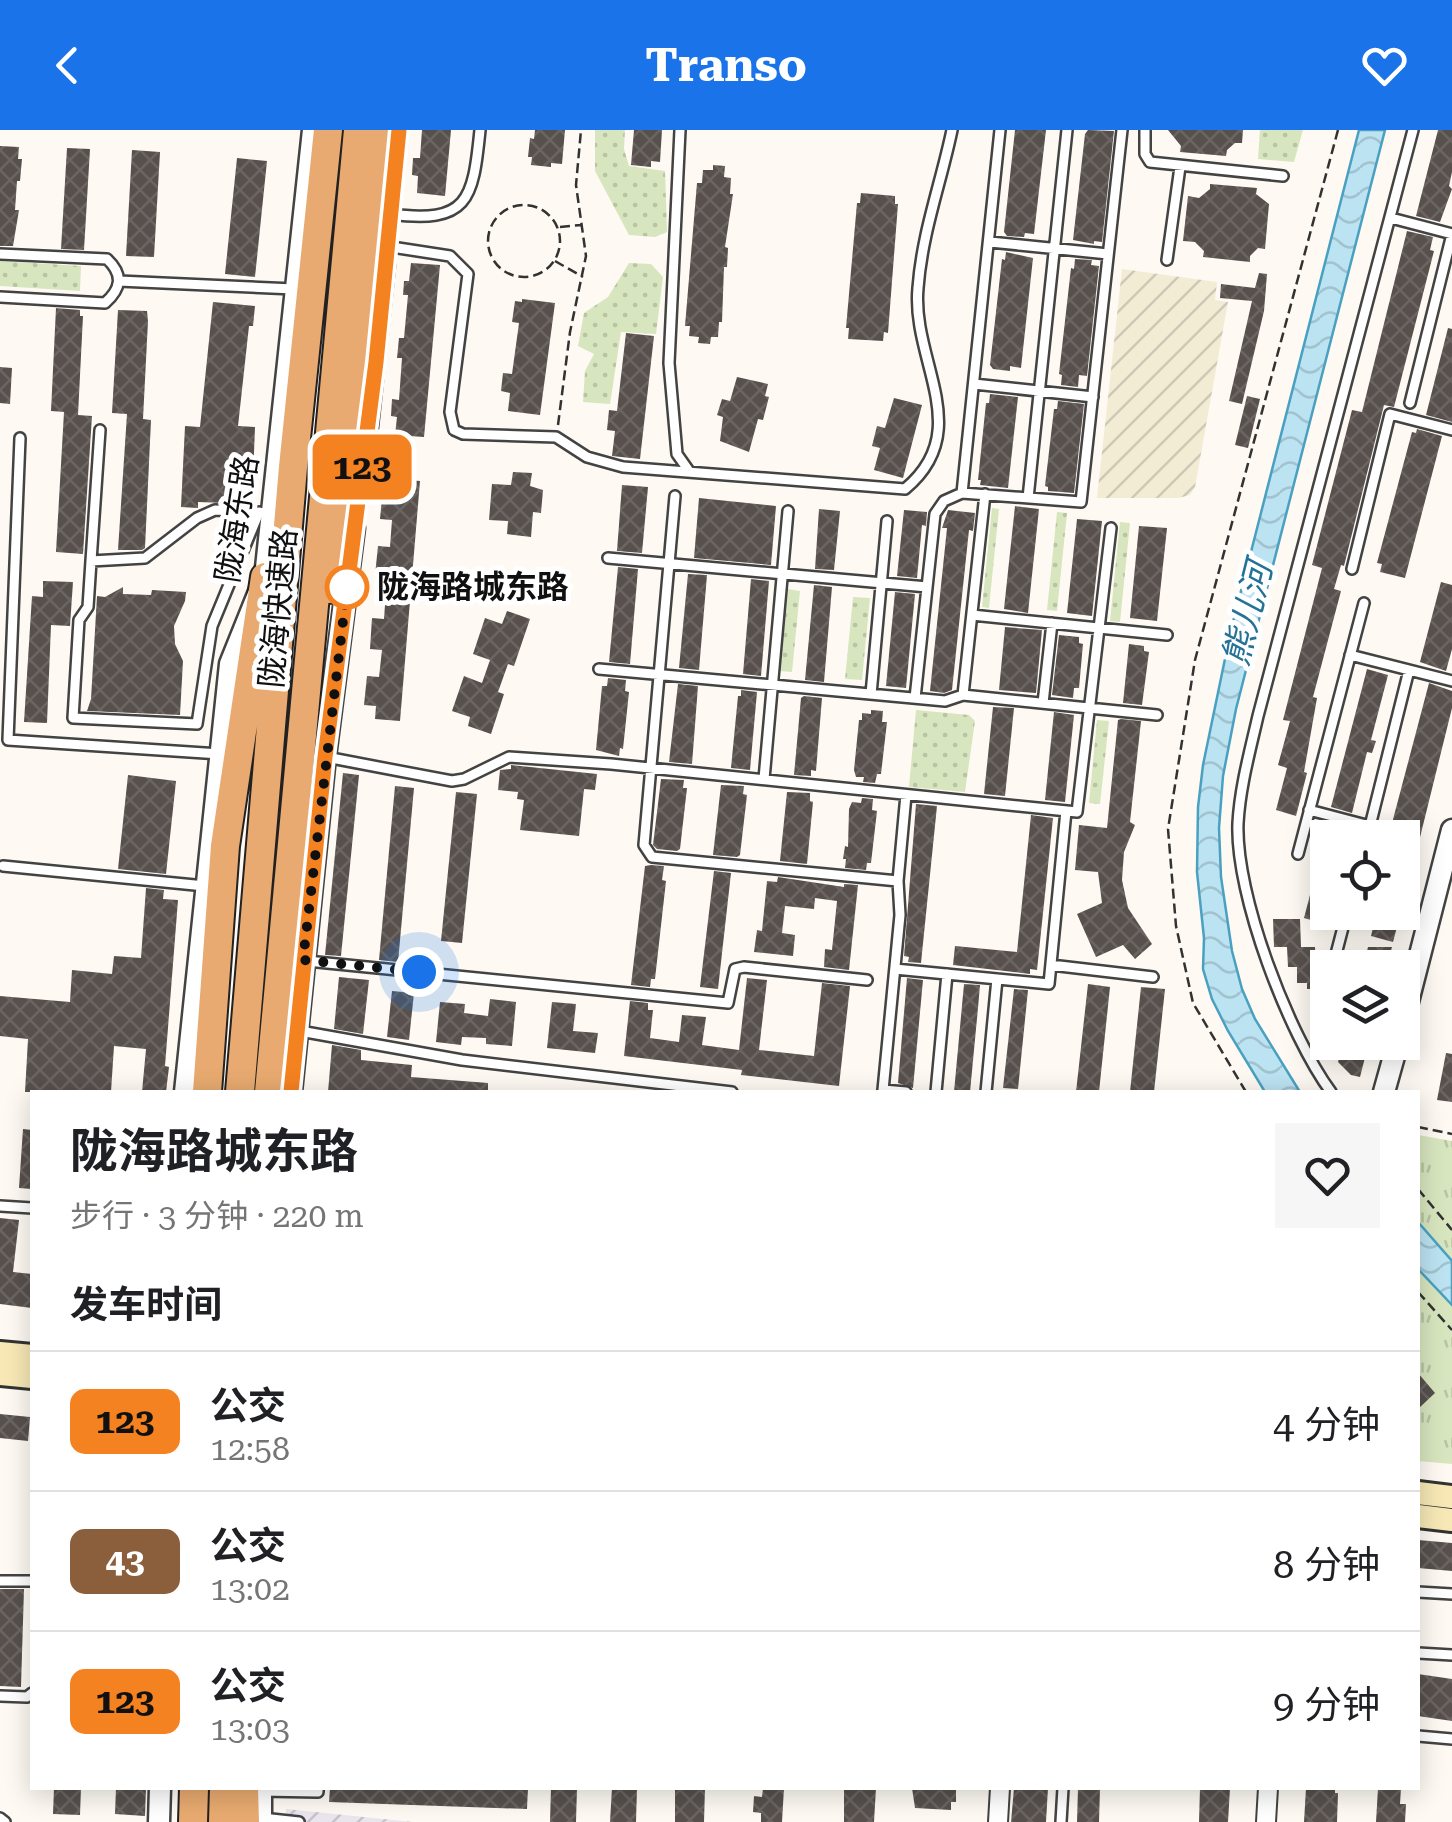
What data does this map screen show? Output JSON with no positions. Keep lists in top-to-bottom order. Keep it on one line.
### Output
{"streets":{"highway":["陇海快速路"],"street":["陇海东路"]},"water":["熊儿河"],"places":["陇海路城东路"],"lines":["bus line 123"],"page":{"header":"Transo","on_map":"123","heading":[["陇海路城东路","步行 · 3 分钟 · 220 m"],"发车时间"],"list":[{"mark":"123","name":"公交","note":"12:58","value":"4 分钟"},{"mark":"43","name":"公交","note":"13:02","value":"8 分钟"},{"mark":"123","name":"公交","note":"13:03","value":"9 分钟"}]}}
